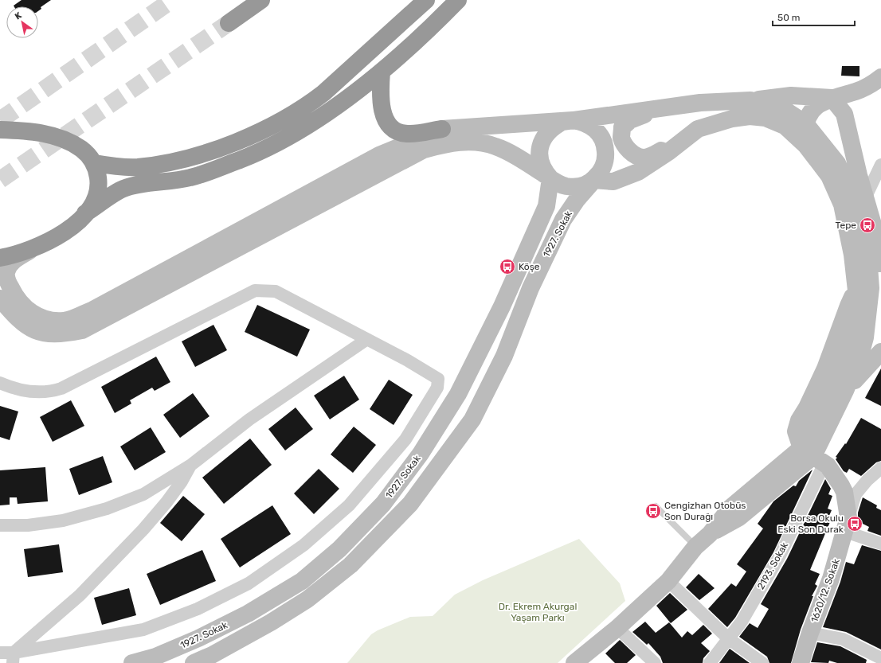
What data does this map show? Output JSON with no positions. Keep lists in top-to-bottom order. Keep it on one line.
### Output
{"streets":{"main road":["1927. Sokak","1620/12. Sokak"],"street":["2193. Sokak"]},"crossings":[["2193. Sokak","1620/12. Sokak"]],"parks":["Dr. Ekrem Akurgal Yaşam Parkı"],"places":{"bus stop":["Tepe","Köşe","Cengizhan Otobüs Son Durağı","Borsa Okulu Eski Son Durak"]},"scale_bar":"50 m","north":"top left"}
